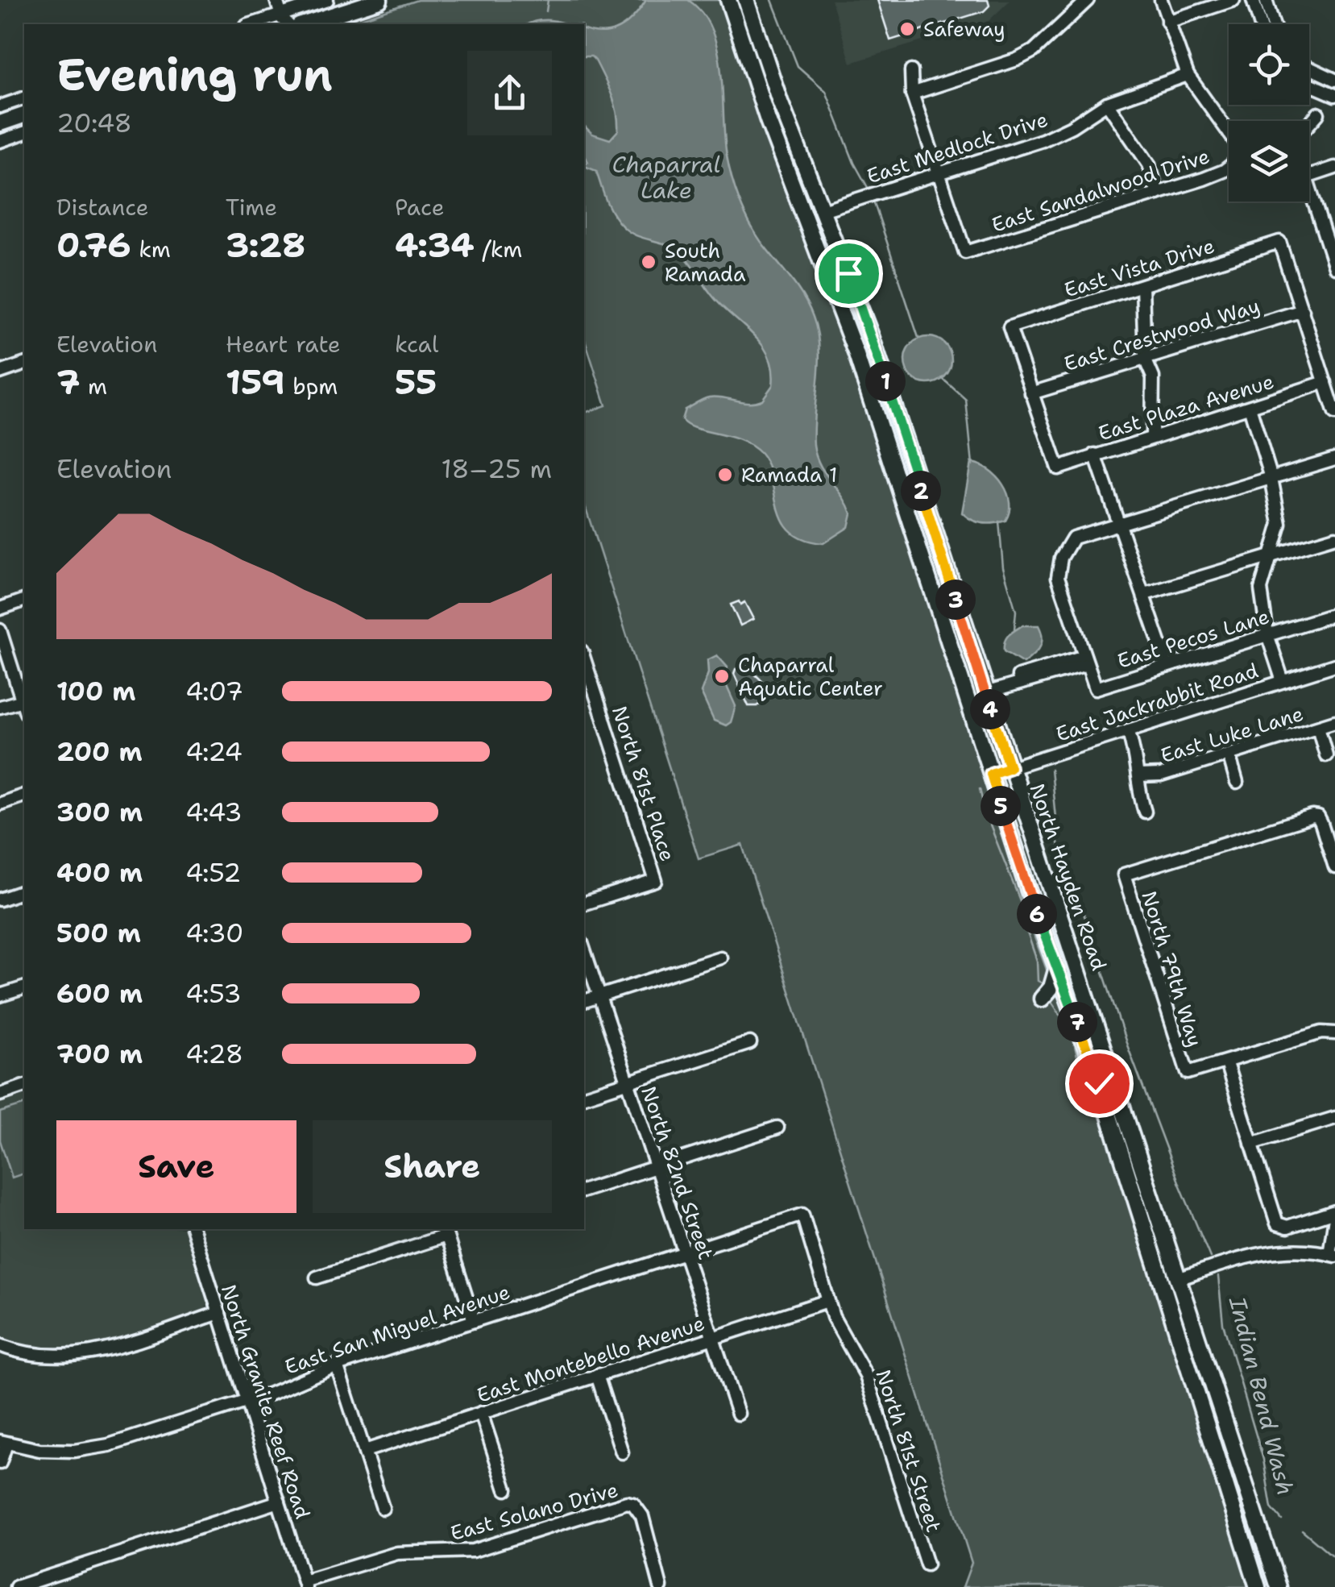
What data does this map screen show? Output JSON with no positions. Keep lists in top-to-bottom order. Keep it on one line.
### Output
{"streets":{"main road":["North Hayden Road"],"street":["East Medlock Drive","East Sandalwood Drive","East Vista Drive","East Crestwood Way","East Plaza Avenue","East Pecos Lane","East Jackrabbit Road","East Luke Lane","North 81st Place","North 79th Way","North 82nd Street","East San Miguel Avenue","East Montebello Avenue","North Granite Reef Road","North 81st Street","East Solano Drive"]},"crossings":[["East Medlock Drive","East Sandalwood Drive"],["East Medlock Drive","North Hayden Road"],["East Vista Drive","East Crestwood Way"],["East Vista Drive","East Plaza Avenue"],["East Crestwood Way","East Plaza Avenue"],["East Jackrabbit Road","North Hayden Road"],["North 82nd Street","East San Miguel Avenue"],["North 82nd Street","East Montebello Avenue"],["East San Miguel Avenue","North Granite Reef Road"],["East San Miguel Avenue","North 81st Street"],["East Montebello Avenue","North 81st Street"],["North Granite Reef Road","East Solano Drive"]],"water":["Chaparral Lake","Indian Bend Wash"],"places":["Safeway","South Ramada","Ramada 1","Chaparral Aquatic Center"],"page":{"heading":["Evening run","20:48"],"stats":[["Distance","0.76 km"],["Time","3:28"],["Pace","4:34 /km"],["Elevation","7 m"],["Heart rate","159 bpm"],["kcal","55"]],"pins":["1","2","3","4","5","6","7"],"chart":["Elevation","18–25 m"],"list":[{"name":"100 m","note":"4:07"},{"name":"200 m","note":"4:24"},{"name":"300 m","note":"4:43"},{"name":"400 m","note":"4:52"},{"name":"500 m","note":"4:30"},{"name":"600 m","note":"4:53"},{"name":"700 m","note":"4:28"}],"buttons":["Save","Share"]}}
